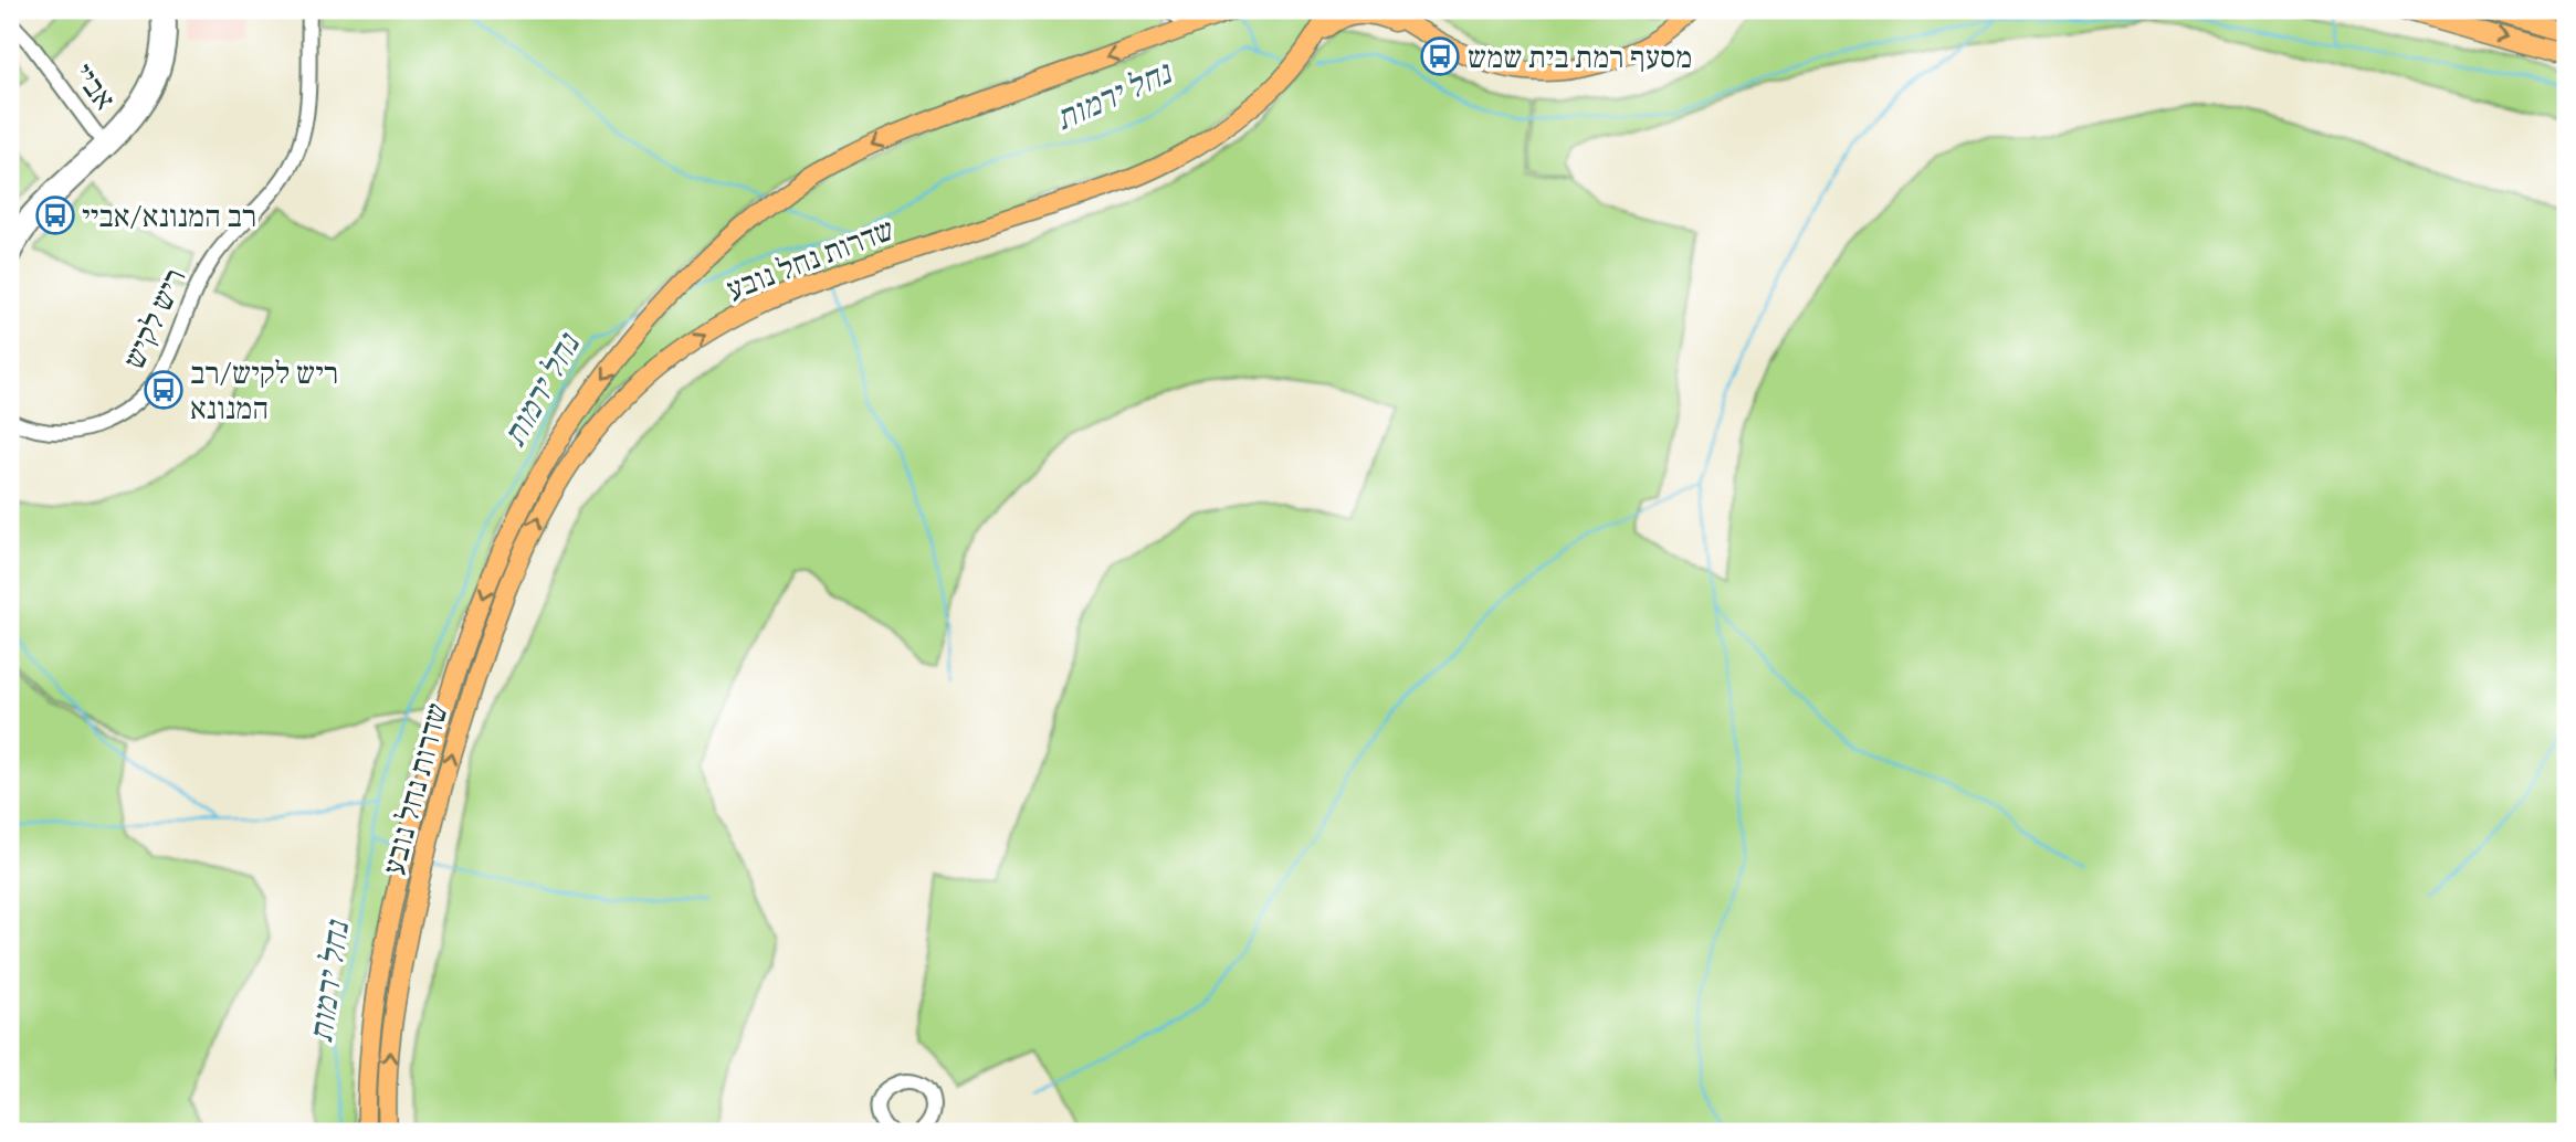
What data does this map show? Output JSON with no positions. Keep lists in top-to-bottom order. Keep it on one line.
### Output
{"streets":{"main road":["שדרות נחל נובע"],"street":["אביי","ריש לקיש"]},"water":["נחל ירמות"],"places":{"bus stop":["מסעף רמת בית שמש","רב המנונא/אביי","ריש לקיש/רב המנונא"]}}
